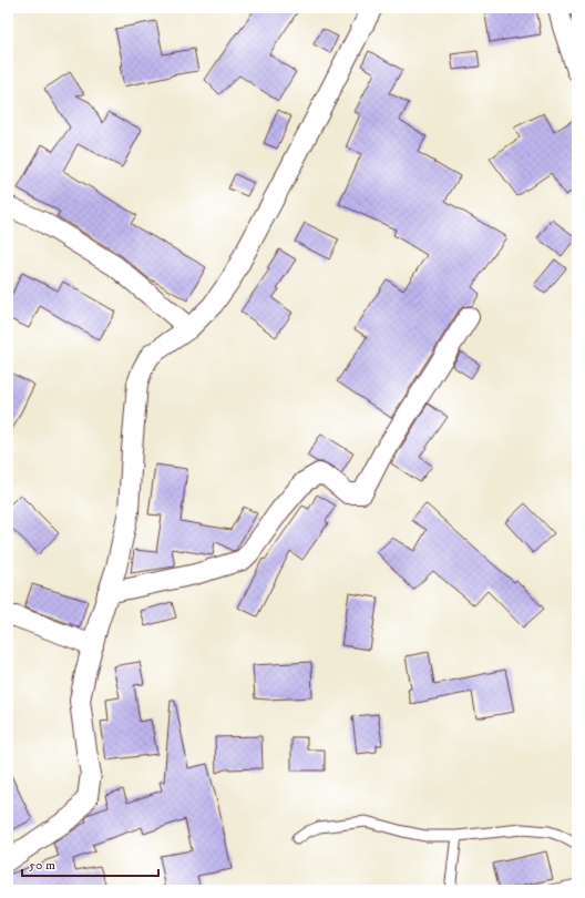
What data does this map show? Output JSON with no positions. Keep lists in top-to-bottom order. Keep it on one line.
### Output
{"scale_bar":"50 m"}
